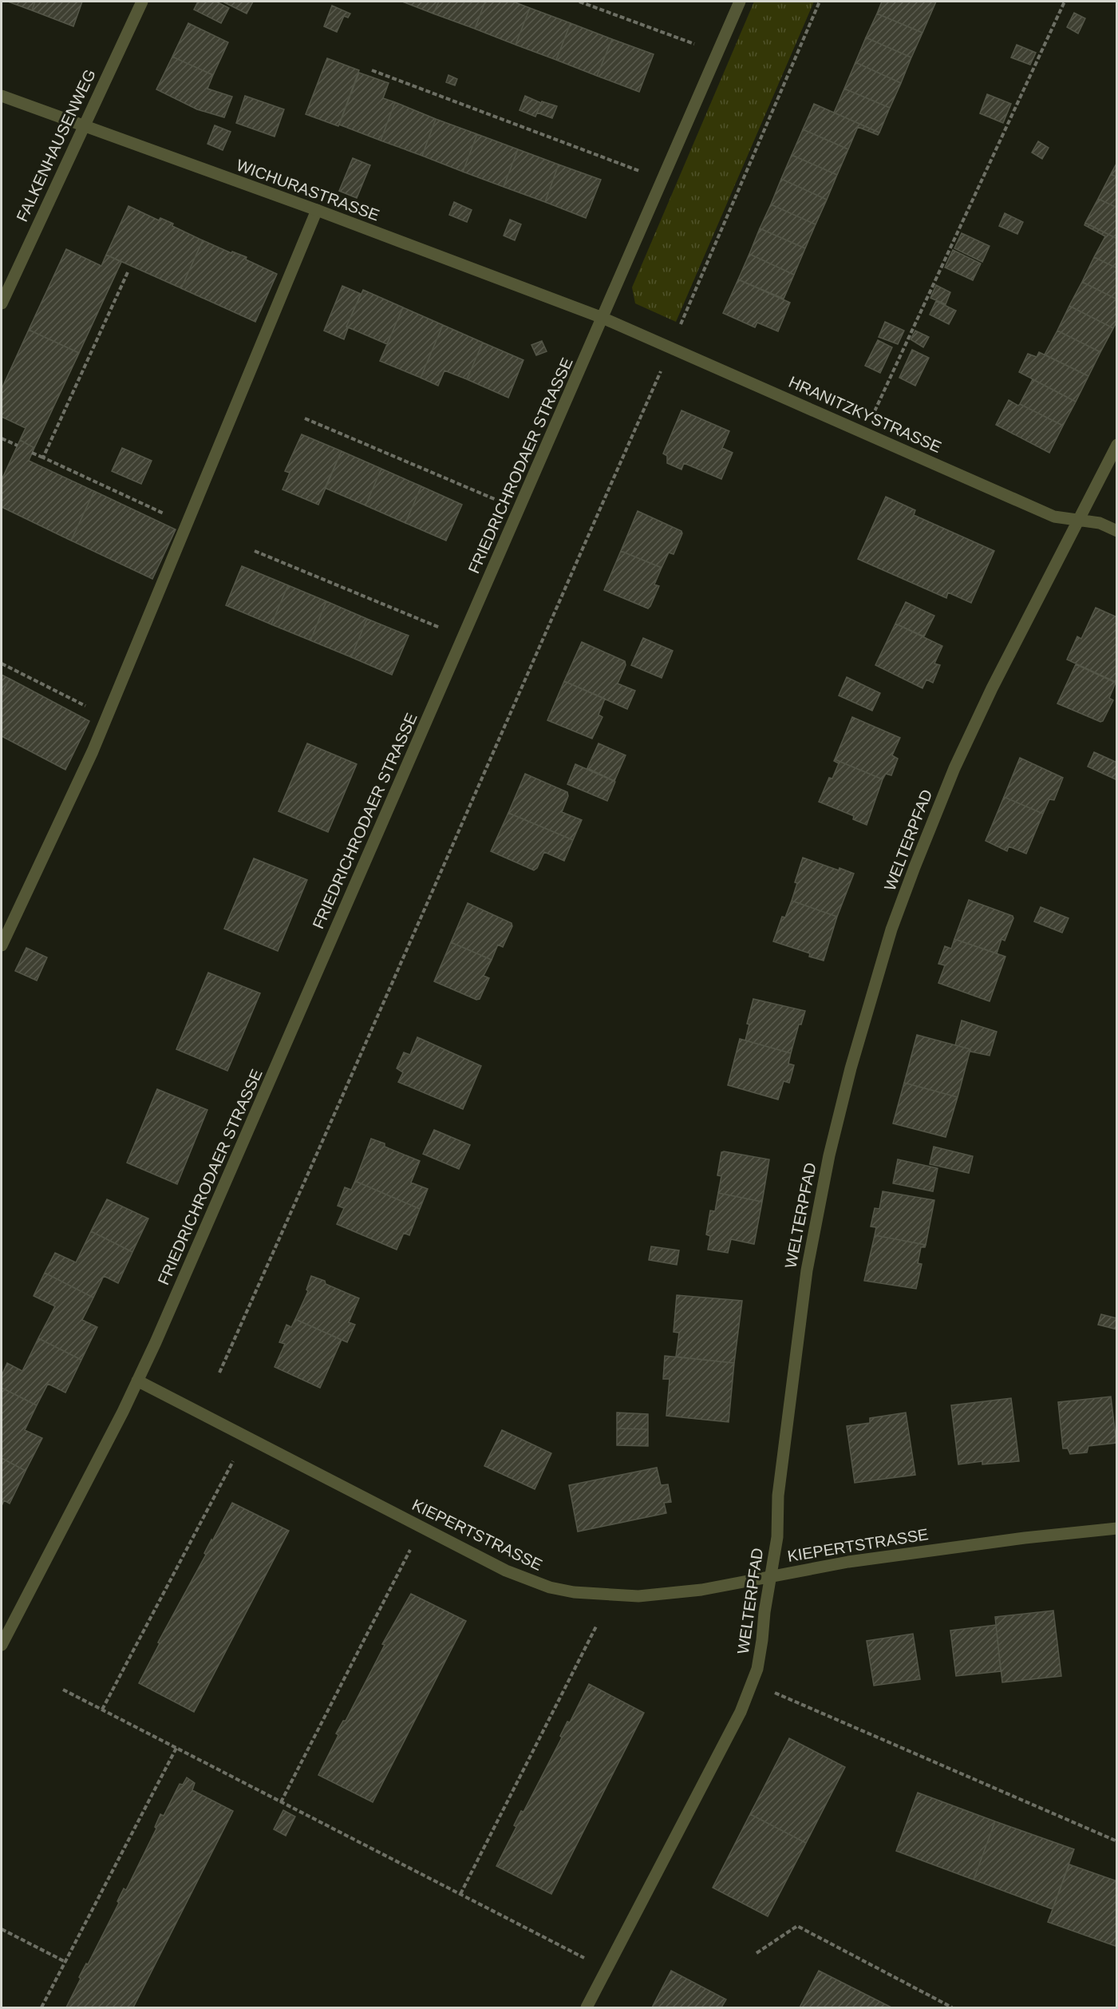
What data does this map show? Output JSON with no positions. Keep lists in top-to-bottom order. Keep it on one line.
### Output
{"streets":{"street":["FALKENHAUSENWEG","WICHURASTRASSE","HRANITZKYSTRASSE","FRIEDRICHRODAER STRASSE","WELTERPFAD","KIEPERTSTRASSE"]},"crossings":[["FALKENHAUSENWEG","WICHURASTRASSE"],["WICHURASTRASSE","HRANITZKYSTRASSE"],["WICHURASTRASSE","FRIEDRICHRODAER STRASSE"],["HRANITZKYSTRASSE","FRIEDRICHRODAER STRASSE"],["HRANITZKYSTRASSE","WELTERPFAD"],["FRIEDRICHRODAER STRASSE","KIEPERTSTRASSE"],["WELTERPFAD","KIEPERTSTRASSE"]]}
